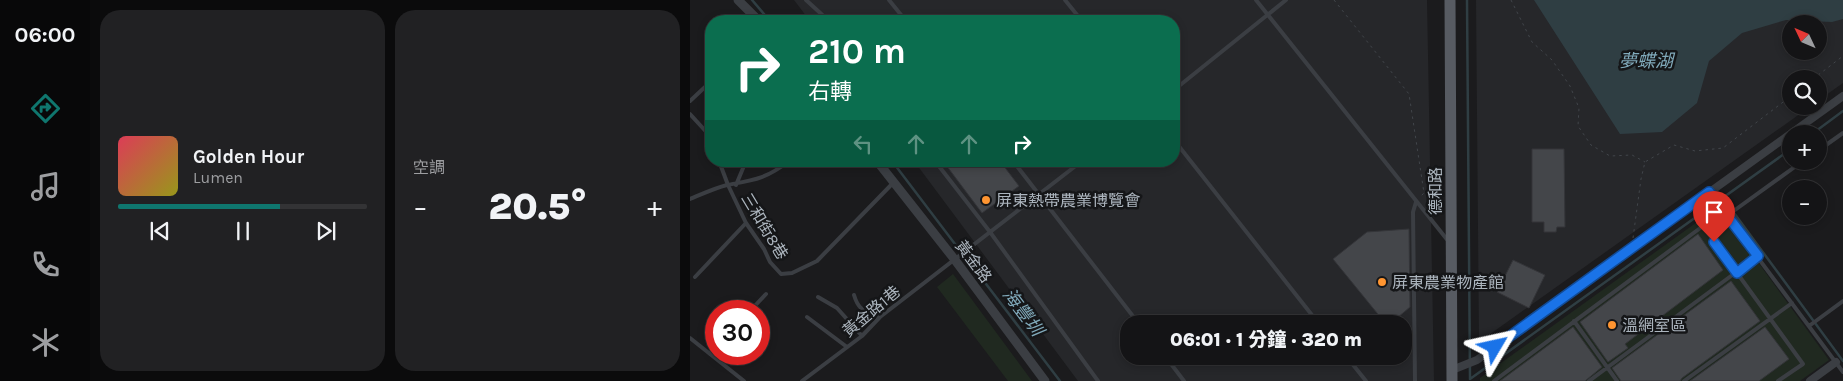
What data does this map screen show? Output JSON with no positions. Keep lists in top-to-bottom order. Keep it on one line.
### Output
{"streets":{"main road":["德和路"],"street":["黃金路"],"lane":["三和街8巷","黃金路1巷"]},"crossings":[["三和街8巷","黃金路"],["黃金路","黃金路1巷"]],"water":["夢蝶湖","海豐圳"],"places":["屏東熱帶農業博覽會","屏東農業物產館","溫網室區"],"north":"top left","page":{"tabs":"06:00","tile":"空調","map_buttons":["+","−"],"turn":["210 m","右轉"],"song":["Golden Hour","Lumen"],"heat":["−","20.5°","+"],"limit":"30","trip":"06:01 · 1 分鐘 · 320 m"}}
